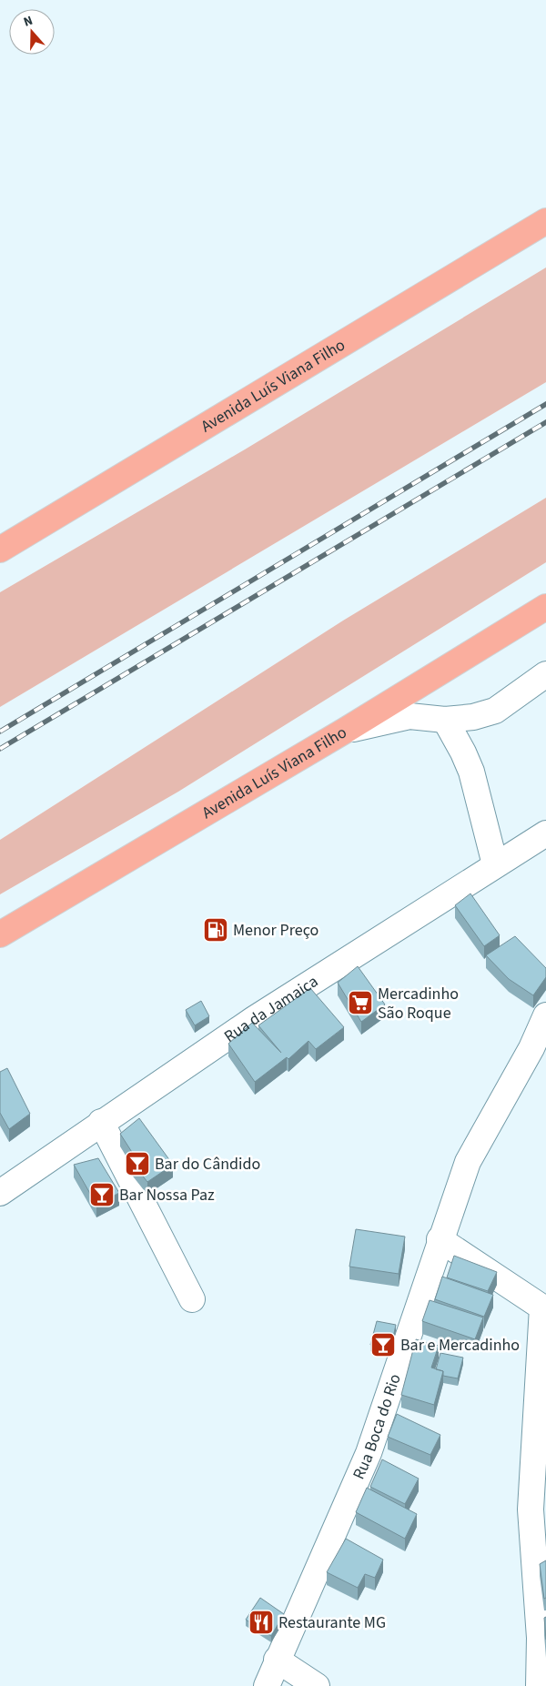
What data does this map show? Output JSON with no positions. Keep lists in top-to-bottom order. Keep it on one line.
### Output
{"streets":{"highway":["Avenida Luís Viana Filho"],"street":["Rua da Jamaica","Rua Boca do Rio"]},"places":{"fuel station":["Menor Preço"],"supermarket":["Mercadinho São Roque"],"bar":["Bar do Cândido","Bar Nossa Paz","Bar e Mercadinho"],"restaurant":["Restaurante MG"]},"north":"top"}
